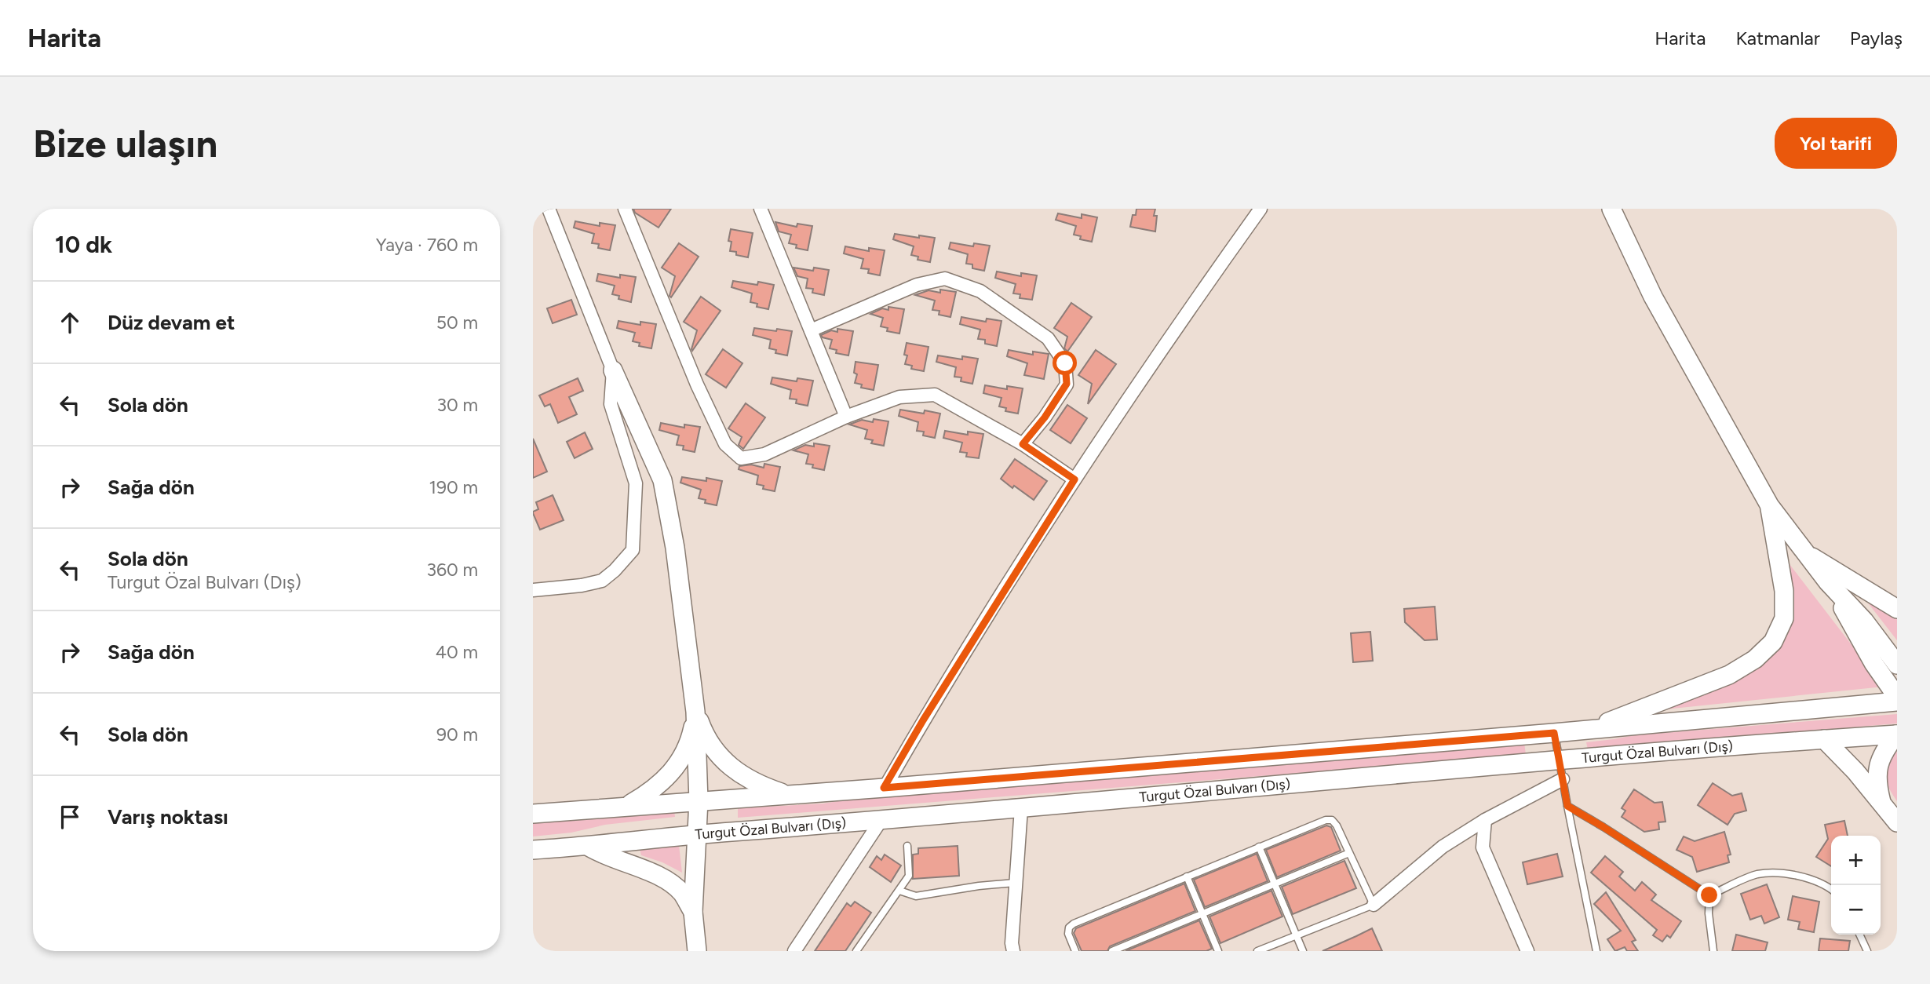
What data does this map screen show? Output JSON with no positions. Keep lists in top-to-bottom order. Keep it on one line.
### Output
{"streets":{"main road":["Turgut Özal Bulvarı (Dış)"]},"page":{"header":"Harita","nav":["Harita","Katmanlar","Paylaş"],"buttons":"Yol tarifi","title":"Bize ulaşın","heading":["10 dk","Yaya · 760 m"],"list":[["Düz devam et","50 m"],["Sola dön","30 m"],["Sağa dön","190 m"],["Sola dön","Turgut Özal Bulvarı (Dış)","360 m"],["Sağa dön","40 m"],["Sola dön","90 m"],"Varış noktası"],"map_buttons":["+","−"]}}
